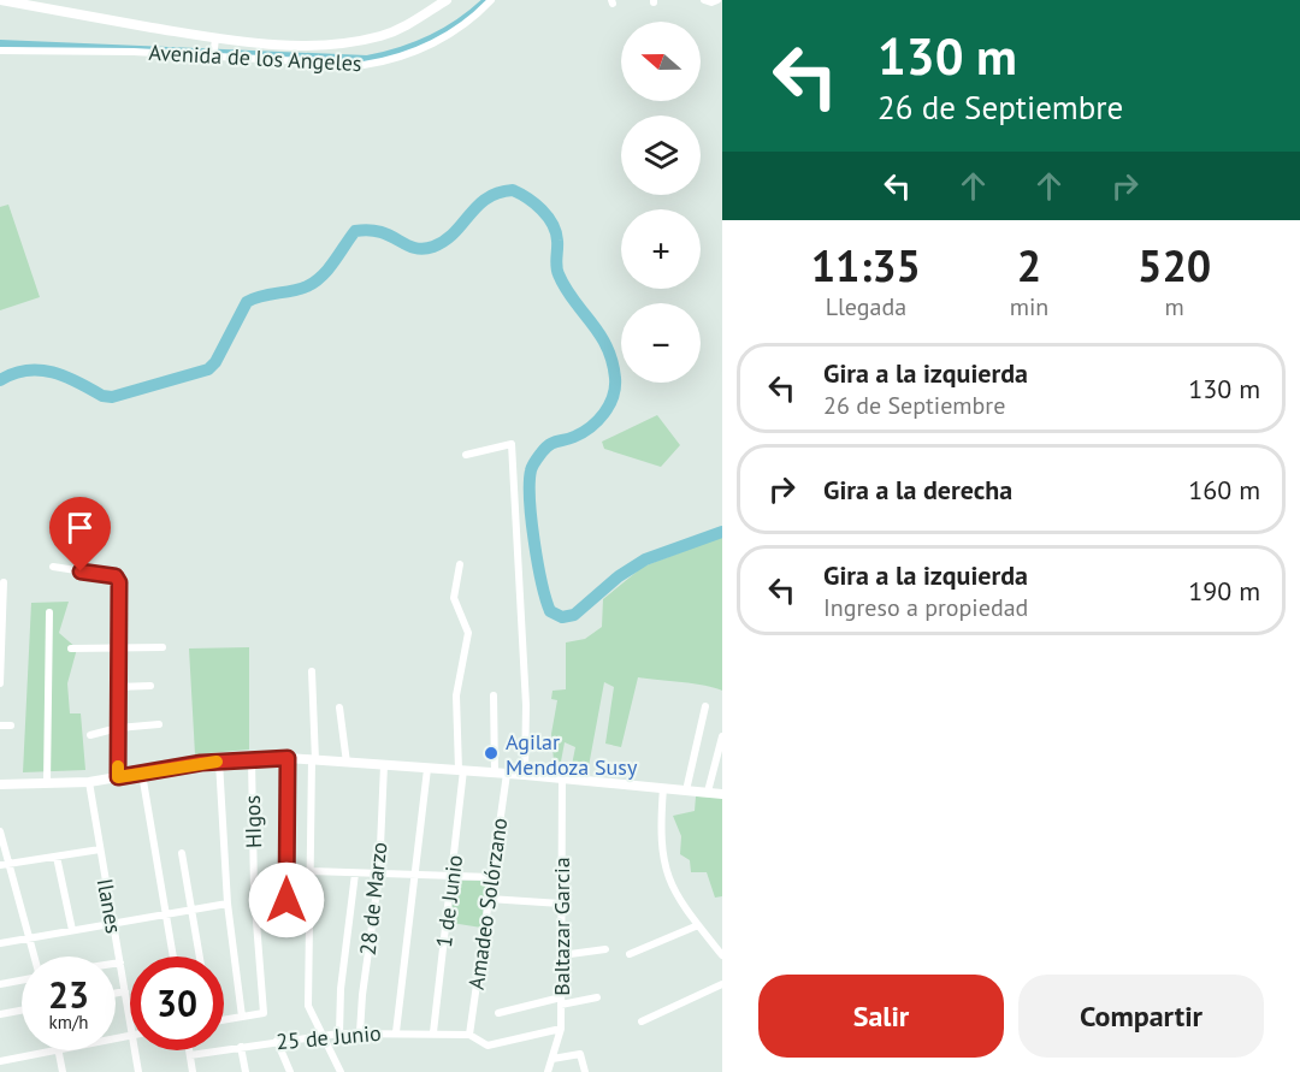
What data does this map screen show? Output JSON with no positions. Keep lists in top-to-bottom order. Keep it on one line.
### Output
{"streets":{"street":["Avenida de los Angeles","HIgos","28 de Marzo","1 de Junio","Amadeo Solórzano","Ilanes","Baltazar Garcia","25 de Junio"]},"crossings":[["28 de Marzo","25 de Junio"],["1 de Junio","25 de Junio"],["Amadeo Solórzano","25 de Junio"],["Baltazar Garcia","25 de Junio"]],"places":["Agilar Mendoza Susy"],"north":"left","page":{"turn":["130 m","26 de Septiembre"],"map_buttons":["+","−"],"eta":["11:35","Llegada","2","min","520","m"],"list":[{"name":"Gira a la izquierda","note":"26 de Septiembre","value":"130 m"},{"name":"Gira a la derecha","value":"160 m"},{"name":"Gira a la izquierda","note":"Ingreso a propiedad","value":"190 m"}],"speed":"23 km/h","limit":"30","buttons":["Salir","Compartir"]}}
